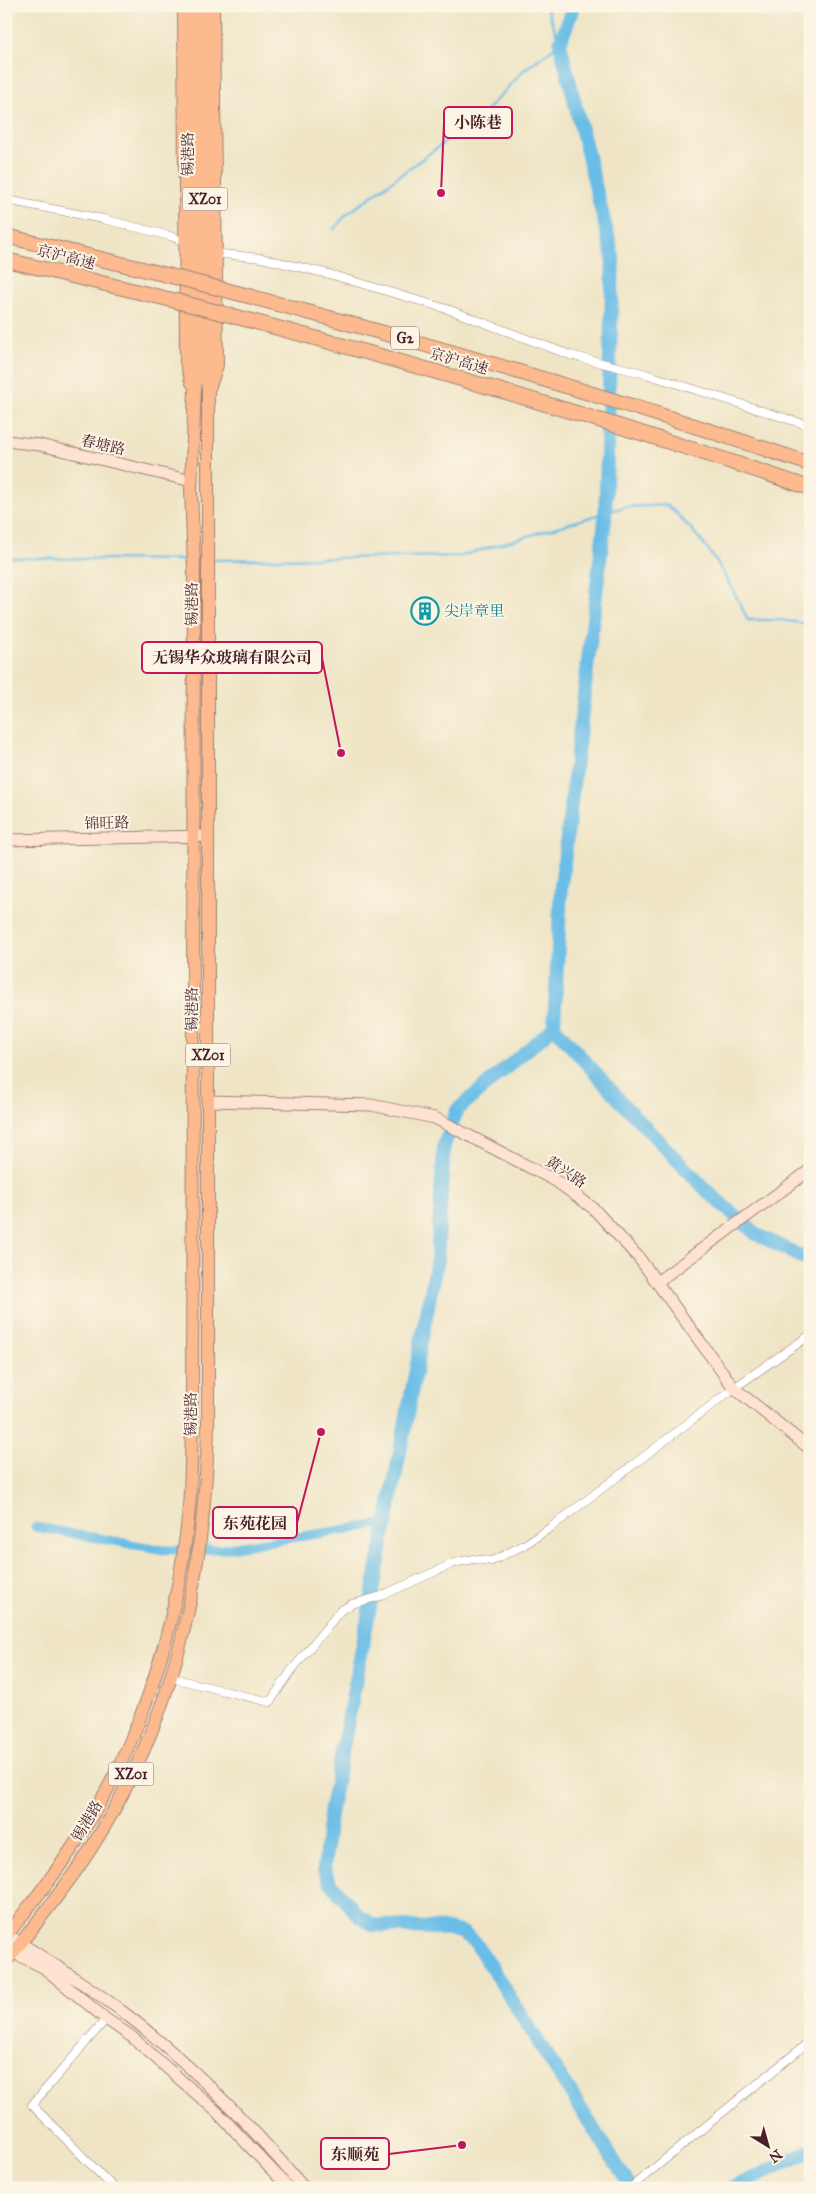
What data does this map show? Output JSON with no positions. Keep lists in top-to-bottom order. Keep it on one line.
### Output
{"streets":{"highway":["京沪高速","G2"],"main road":["锡港路","XZ01"],"street":["春塘路","锦旺路","黄兴路"]},"crossings":[["锡港路","春塘路"],["锡港路","锦旺路"],["锡港路","黄兴路"]],"places":{"other":["小陈巷","无锡华众玻璃有限公司","东苑花园","东顺苑"],"building":["尖岸章里"]},"north":"bottom right"}
